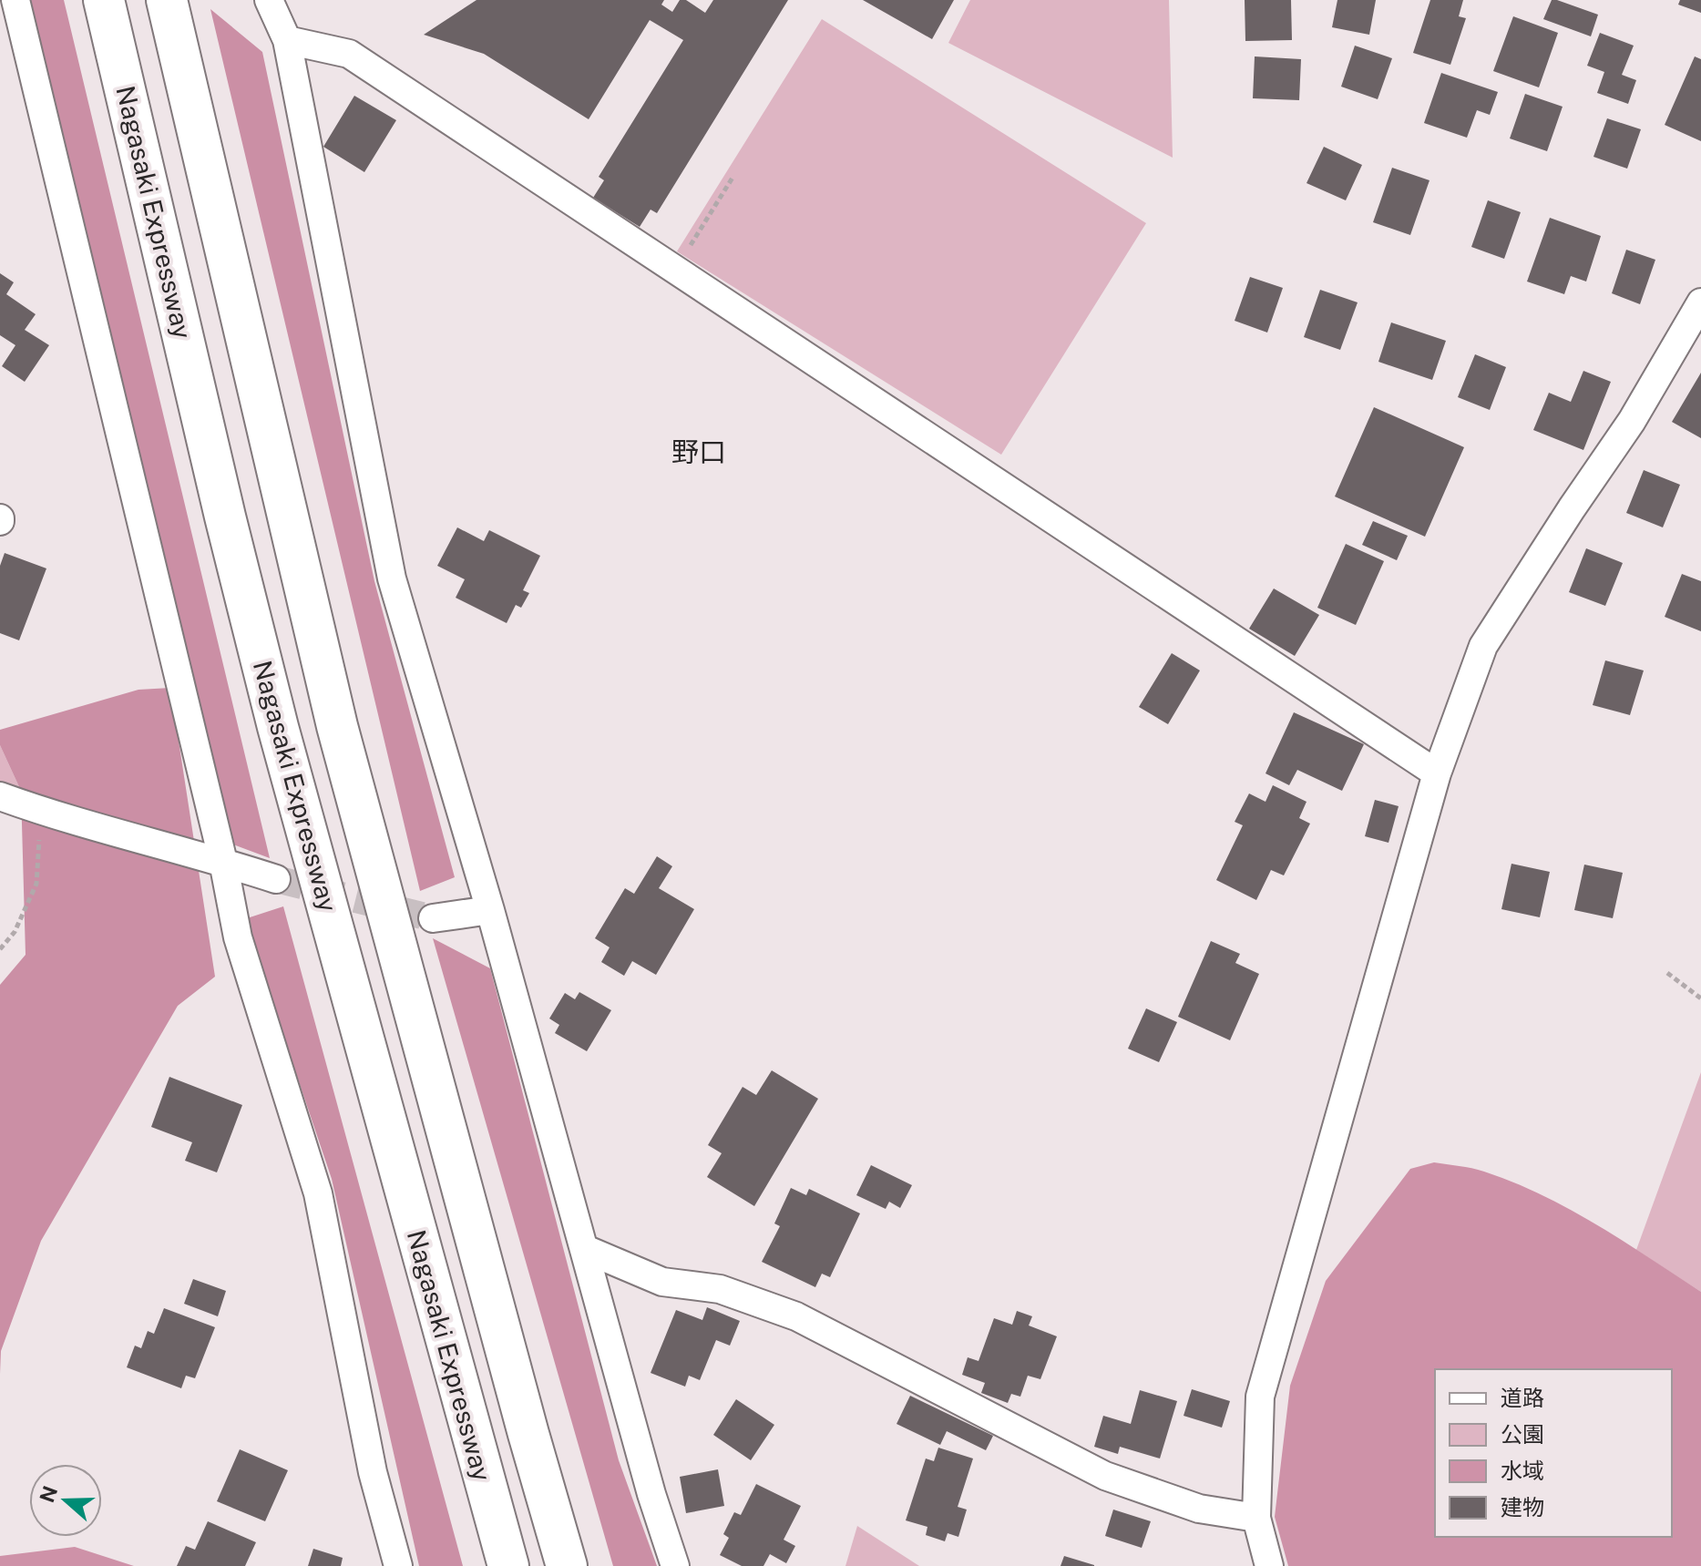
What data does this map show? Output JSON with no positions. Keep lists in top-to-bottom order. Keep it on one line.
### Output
{"streets":{"highway":["Nagasaki Expressway"]},"districts":["野口"],"legend":["道路","公園","水域","建物"],"north":"left"}
